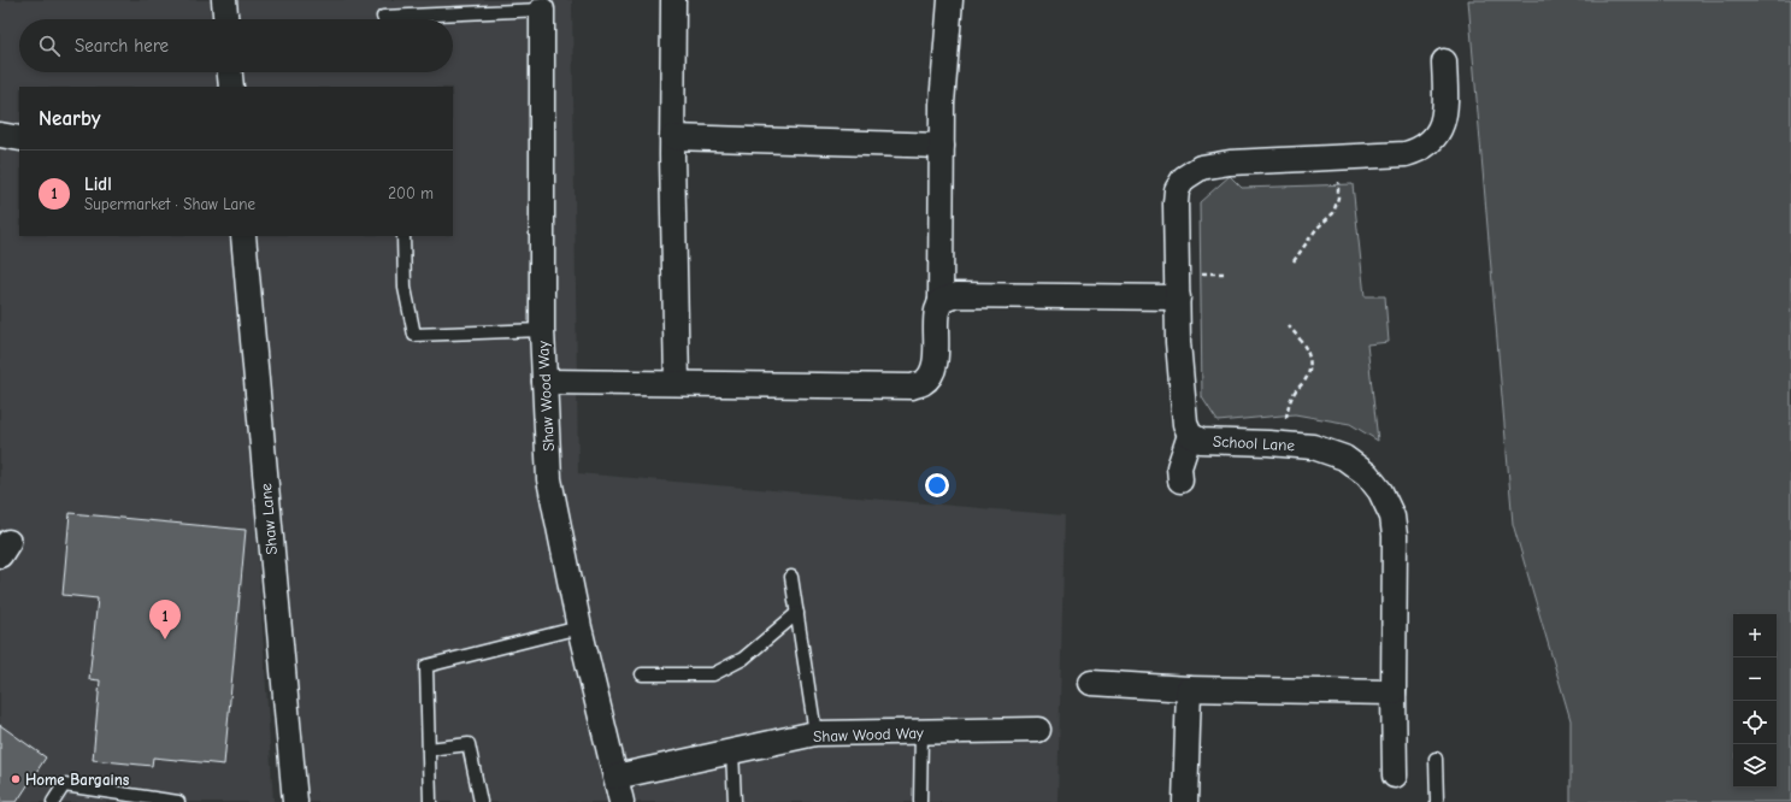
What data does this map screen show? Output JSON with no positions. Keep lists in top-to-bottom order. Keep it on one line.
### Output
{"streets":{"street":["Shaw Wood Way","School Lane","Shaw Lane"]},"places":["Home Bargains"],"page":{"search":"Search here","heading":"Nearby","list":[{"mark":"1","name":"Lidl","note":"Supermarket · Shaw Lane","value":"200 m"}],"pins":"1","map_buttons":["+","−"]}}
